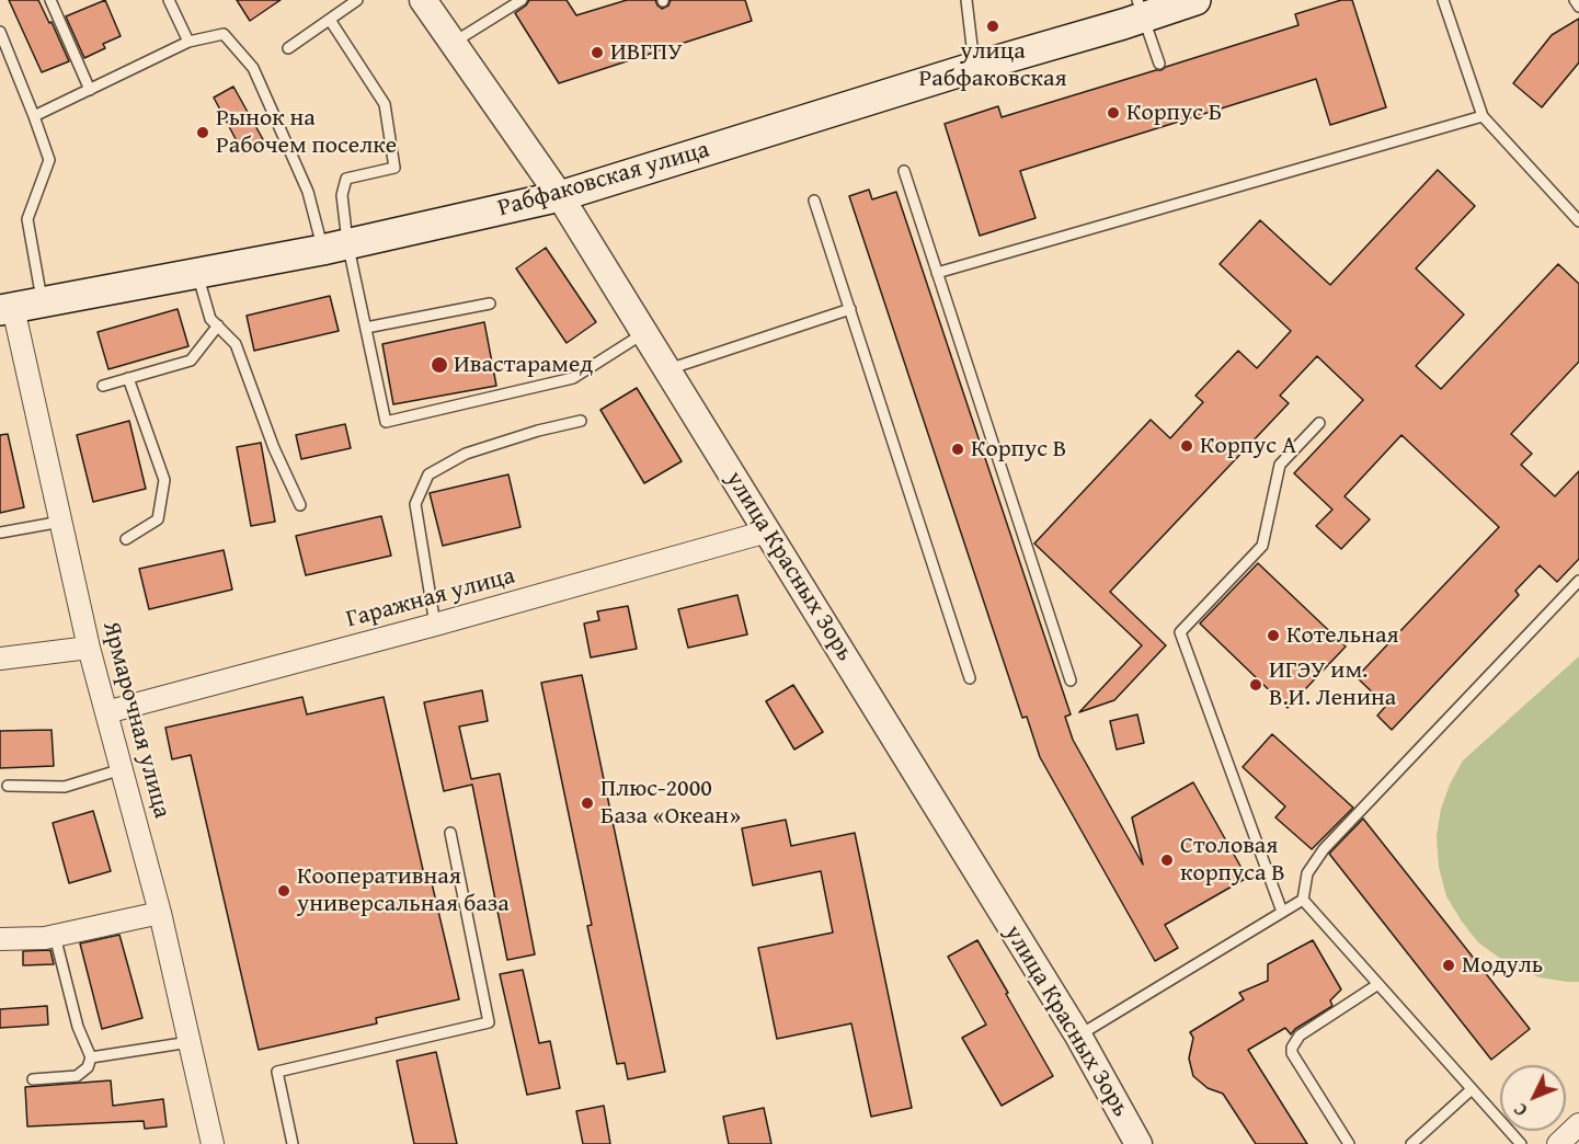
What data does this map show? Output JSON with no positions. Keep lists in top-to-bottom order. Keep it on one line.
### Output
{"streets":{"main road":["Рабфаковская улица"],"street":["улица Красных Зорь","Гаражная улица","Ярмарочная улица"]},"crossings":[["Рабфаковская улица","улица Красных Зорь"],["Рабфаковская улица","Ярмарочная улица"],["улица Красных Зорь","Гаражная улица"],["Гаражная улица","Ярмарочная улица"]],"places":["улица Рабфаковская","ИВГПУ","Корпус Б","Рынок на Рабочем поселке","Ивастарамед","Корпус А","Корпус В","Котельная","ИГЭУ им. В.И. Ленина","Плюс-2000 База «Океан»","Столовая корпуса В","Кооперативная универсальная база","Модуль"],"north":"bottom left"}
